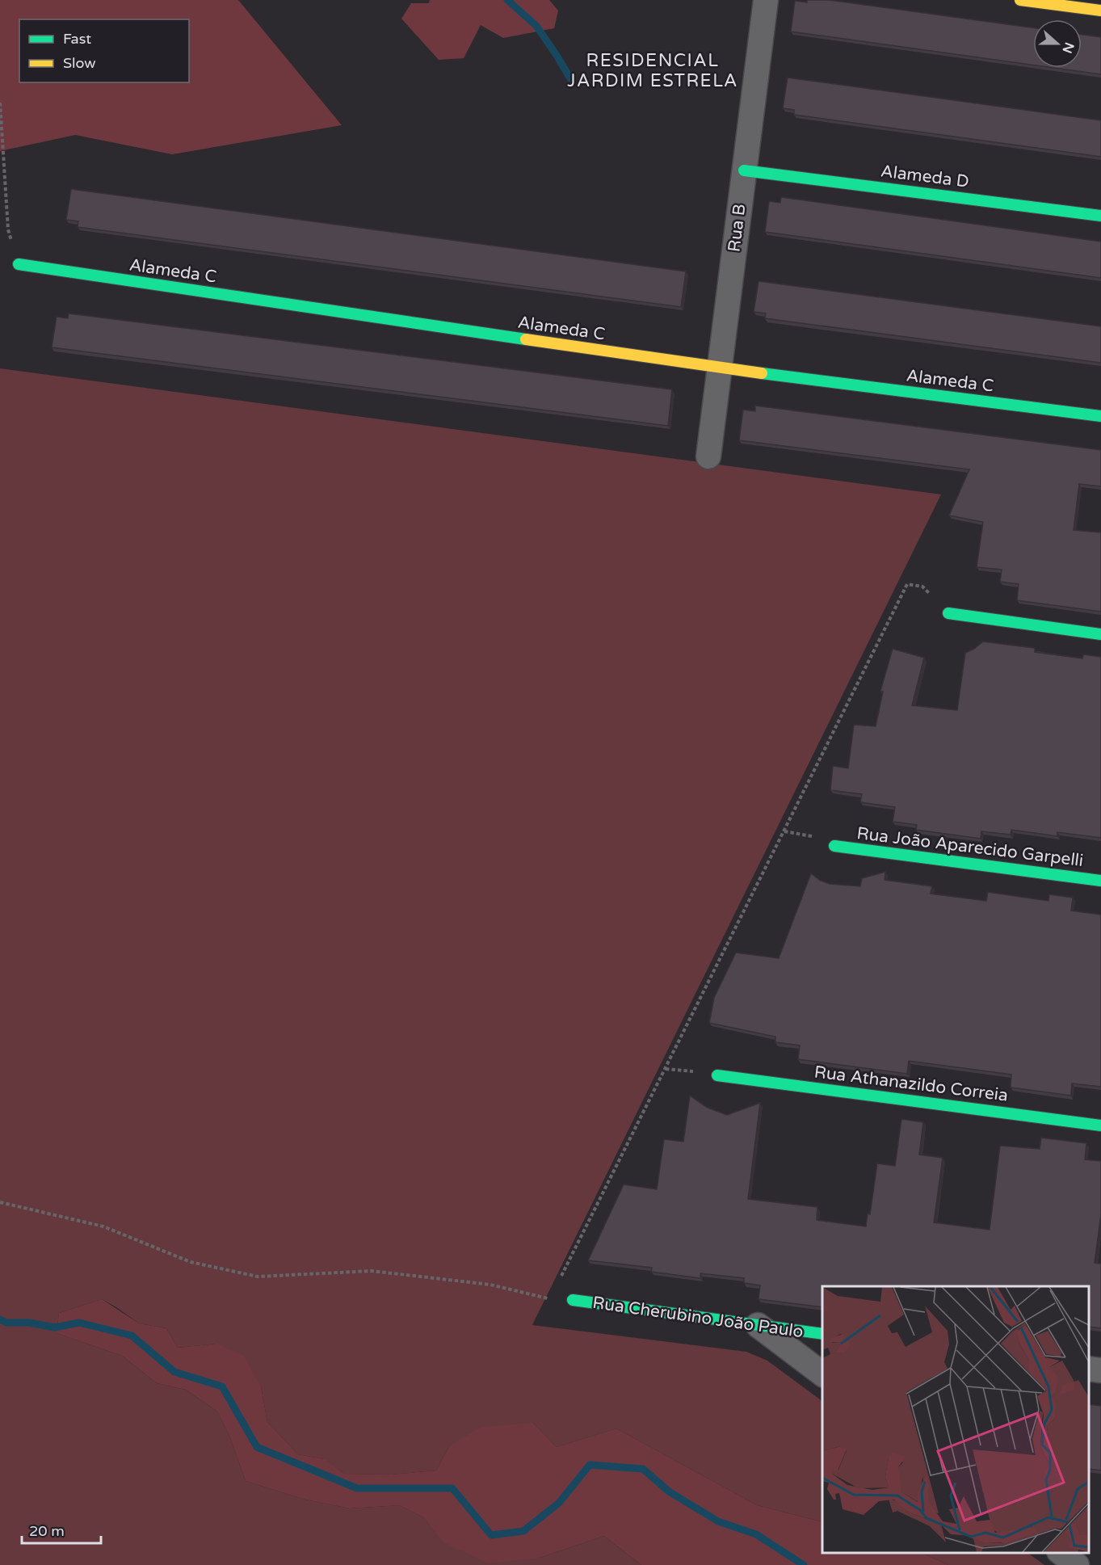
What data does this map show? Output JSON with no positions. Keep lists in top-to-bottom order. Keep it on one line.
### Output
{"streets":{"street":["Alameda D","Rua B","Alameda C","Rua João Aparecido Garpelli","Rua Athanazildo Correia","Rua Cherubino João Paulo"]},"crossings":[["Alameda D","Rua B"],["Rua B","Alameda C"]],"districts":["RESIDENCIAL JARDIM ESTRELA"],"legend":["Fast","Slow"],"scale_bar":"20 m","north":"right"}
